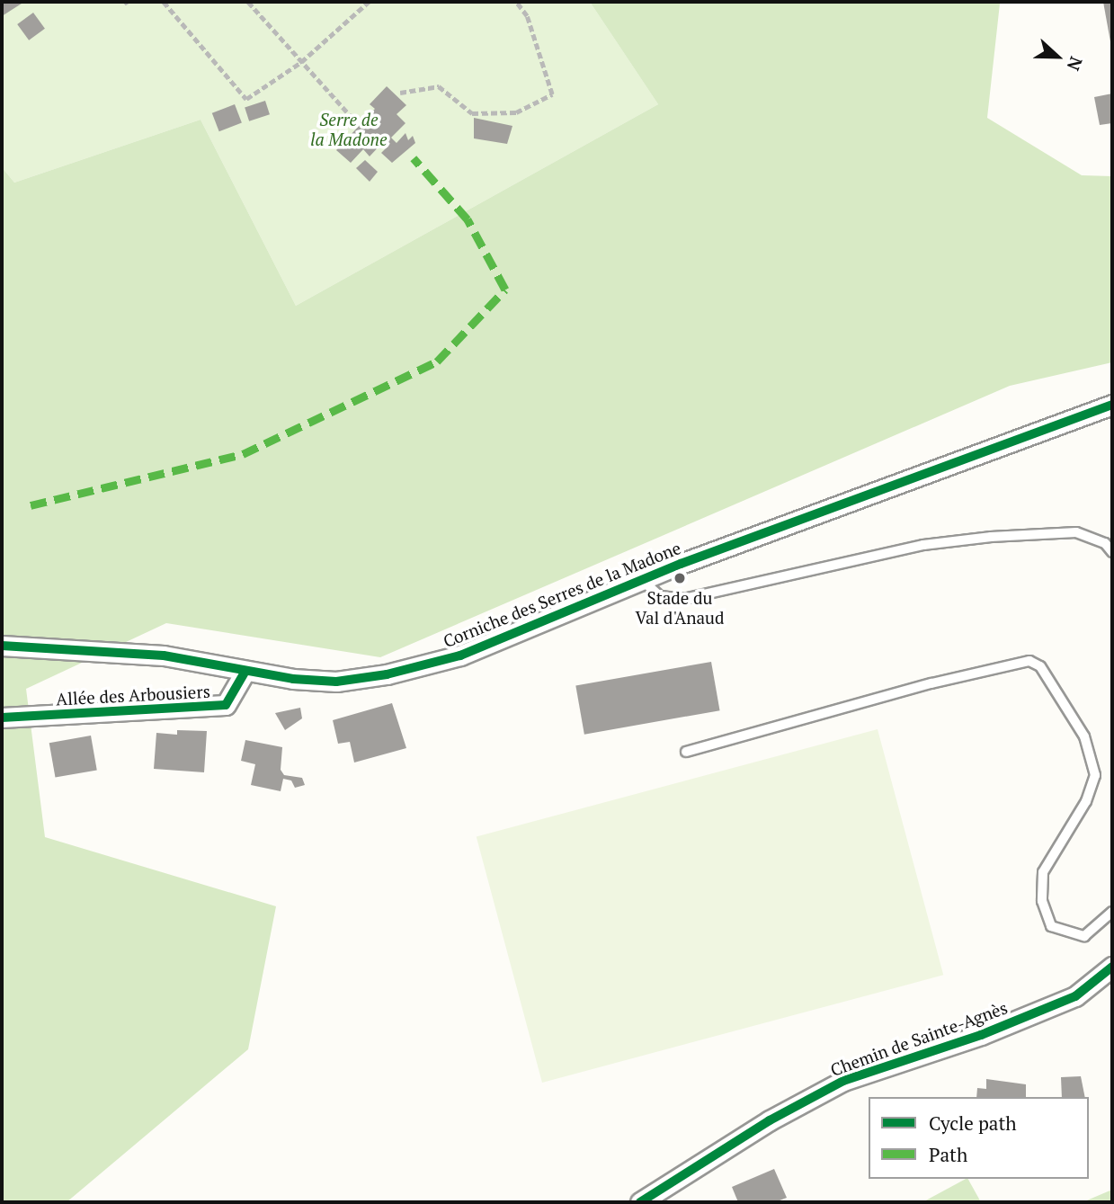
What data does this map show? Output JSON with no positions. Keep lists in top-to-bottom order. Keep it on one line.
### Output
{"streets":{"street":["Corniche des Serres de la Madone","Allée des Arbousiers","Chemin de Sainte-Agnès"]},"crossings":[["Corniche des Serres de la Madone","Allée des Arbousiers"]],"parks":["Serre de la Madone"],"places":["Stade du Val d'Anaud"],"legend":["Cycle path","Path"],"north":"right"}
